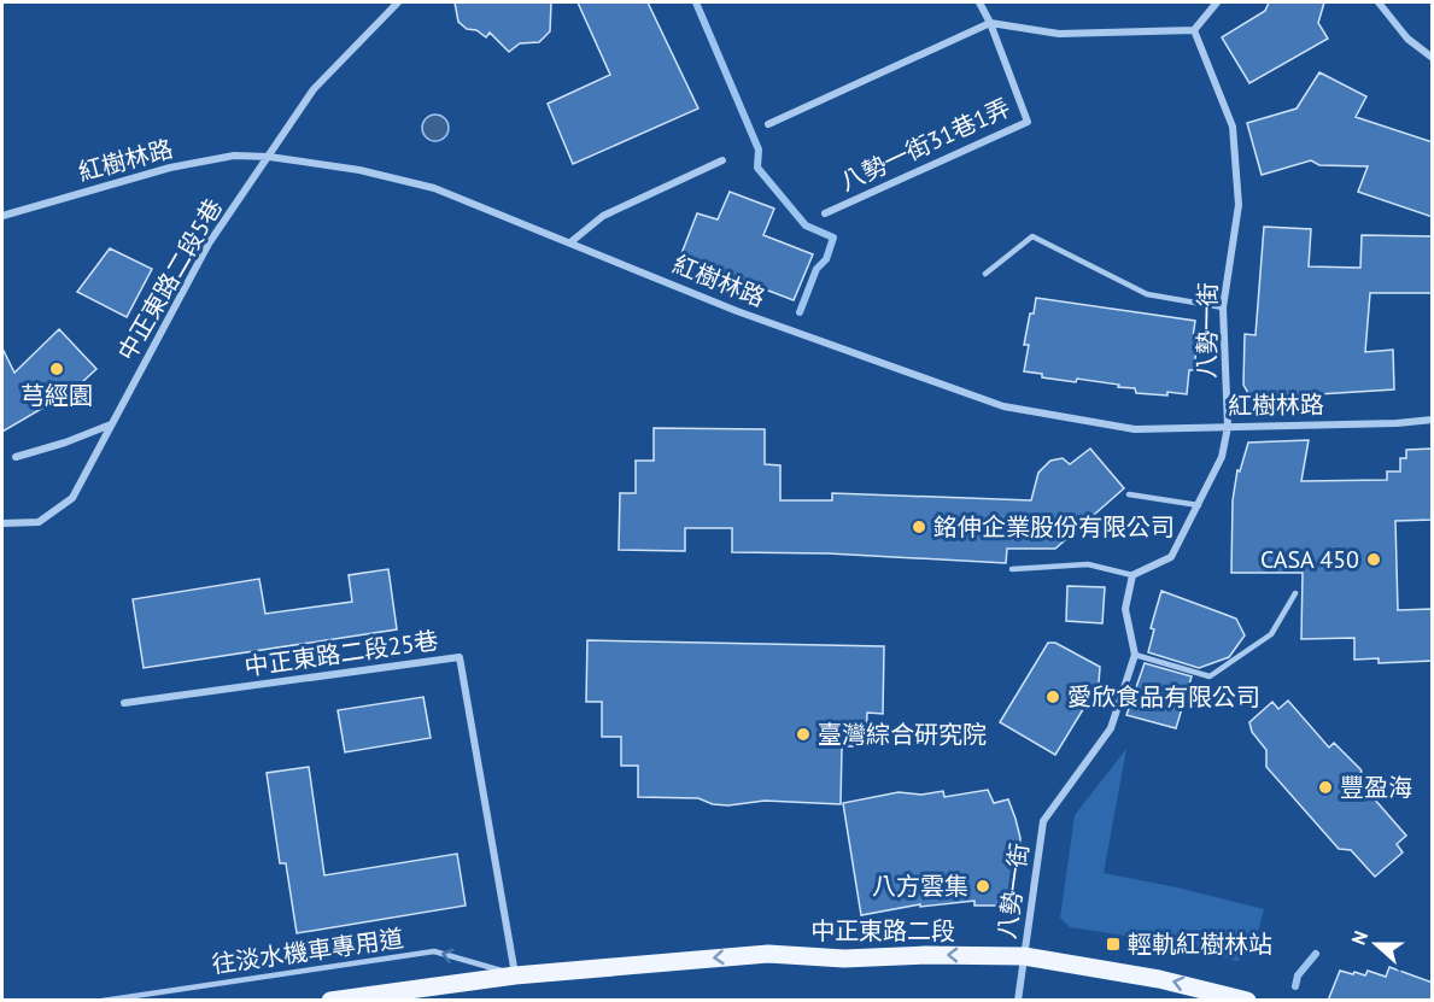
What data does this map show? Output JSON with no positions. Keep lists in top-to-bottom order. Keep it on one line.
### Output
{"streets":{"main road":["中正東路二段"],"street":["八勢一街31巷1弄","紅樹林路","中正東路二段5巷","八勢一街","中正東路二段25巷"],"lane":["往淡水機車專用道"]},"crossings":[["紅樹林路","中正東路二段5巷"],["紅樹林路","八勢一街"],["八勢一街","中正東路二段"],["中正東路二段25巷","中正東路二段"],["中正東路二段25巷","往淡水機車專用道"],["中正東路二段","往淡水機車專用道"]],"one_way":["中正東路二段","往淡水機車專用道"],"places":{"other":["芎經園","銘伸企業股份有限公司","CASA 450","愛欣食品有限公司","臺灣綜合研究院","豐盈海","八方雲集"],"transit":["輕軌紅樹林站"]},"north":"left"}
